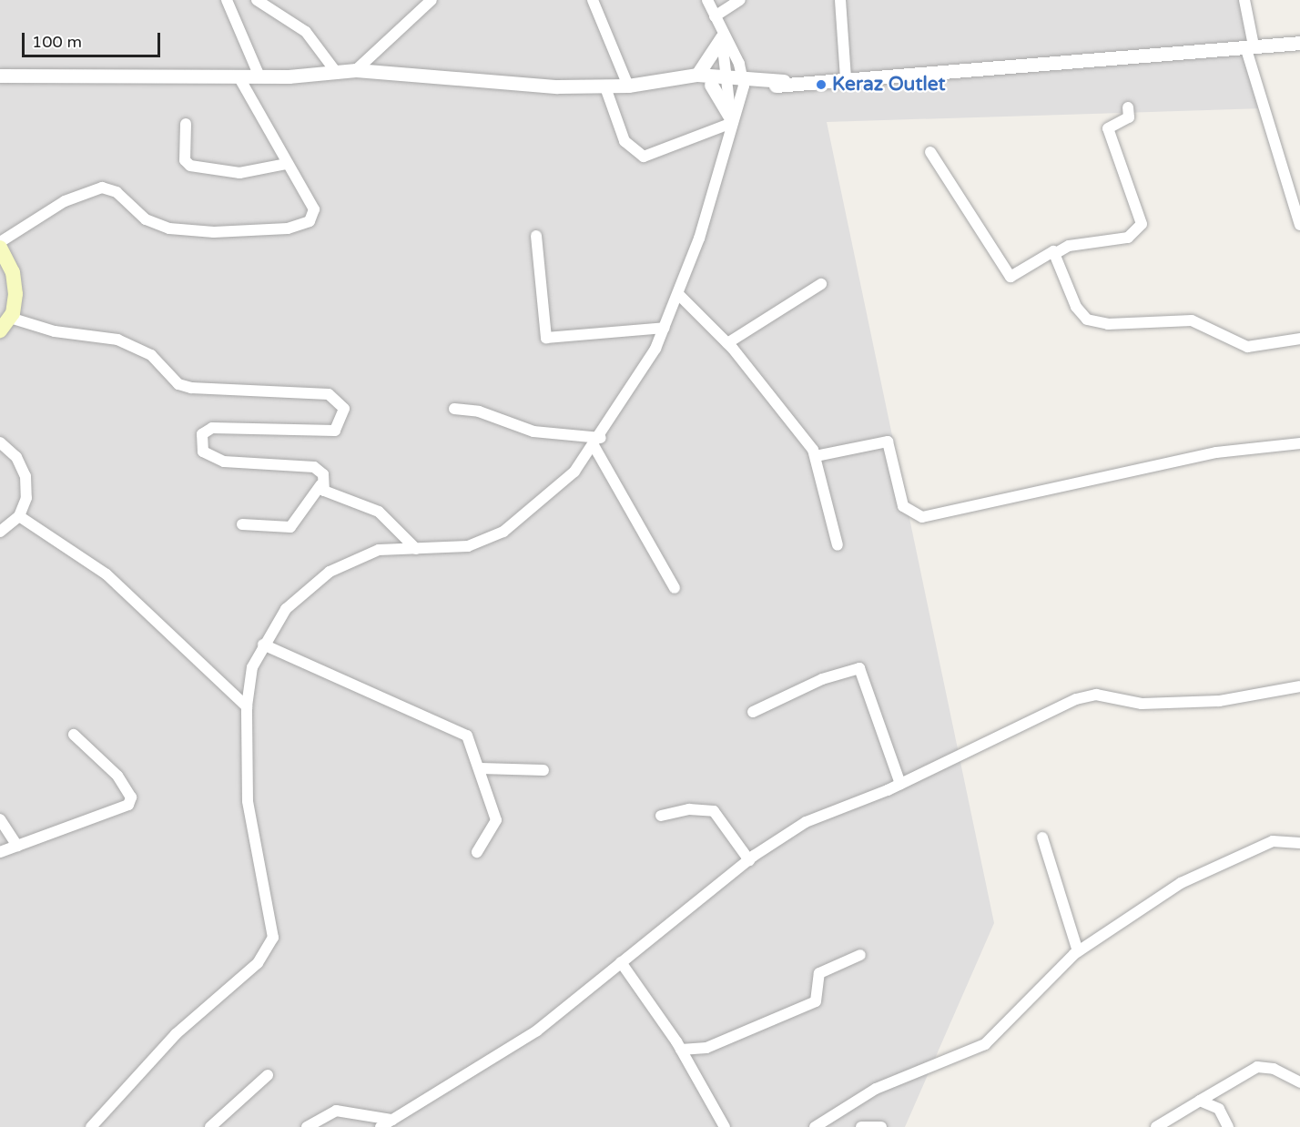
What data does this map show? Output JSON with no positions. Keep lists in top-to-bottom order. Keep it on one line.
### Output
{"places":["Keraz Outlet"],"scale_bar":"100 m"}
